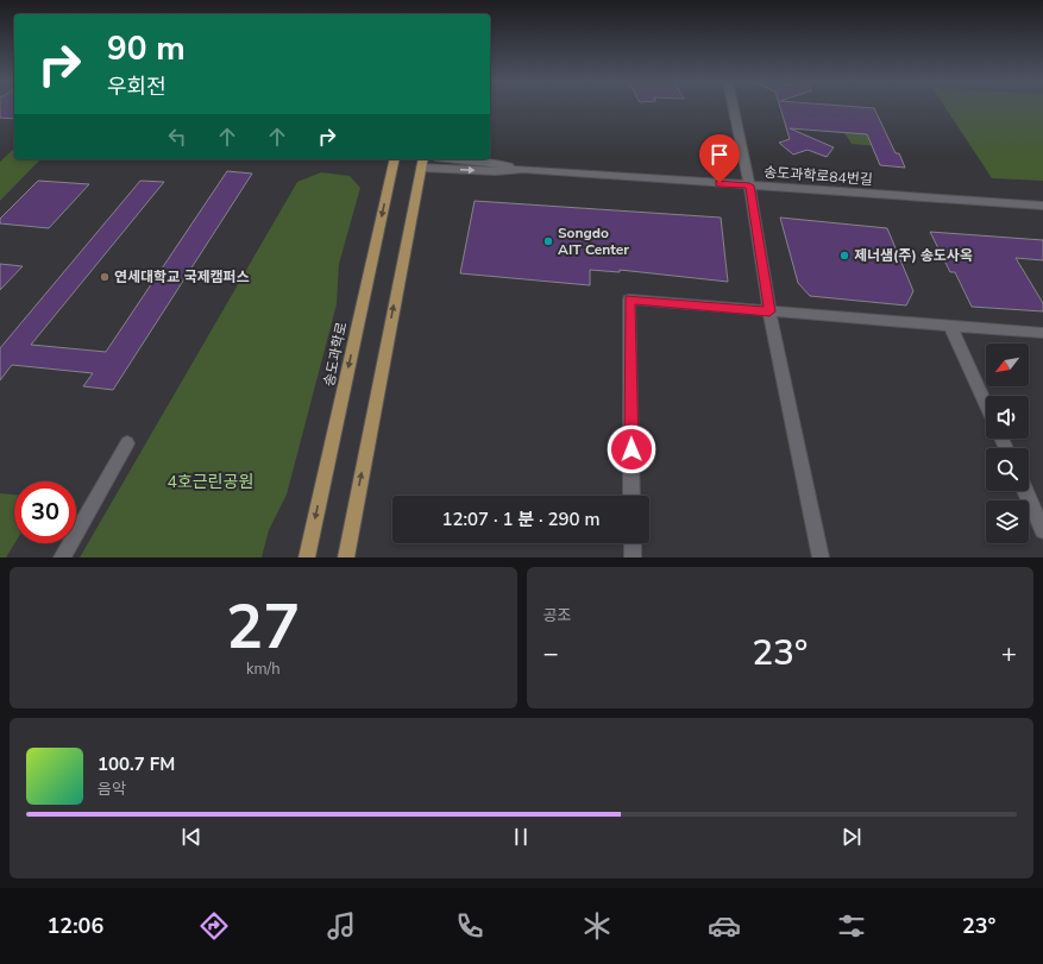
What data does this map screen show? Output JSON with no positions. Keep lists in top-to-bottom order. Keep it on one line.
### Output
{"streets":{"main road":["송도과학로"],"street":["송도과학로84번길"]},"parks":["4호근린공원"],"places":["Songdo AIT Center","제너샘(주) 송도사옥","연세대학교 국제캠퍼스"],"north":"bottom left","page":{"turn":["90 m","우회전"],"limit":"30","trip":"12:07 · 1 분 · 290 m","tile":[["27","km/h"],"공조"],"heat":["−","23°","+"],"song":["100.7 FM","음악"],"tabs":["12:06","23°"]}}
